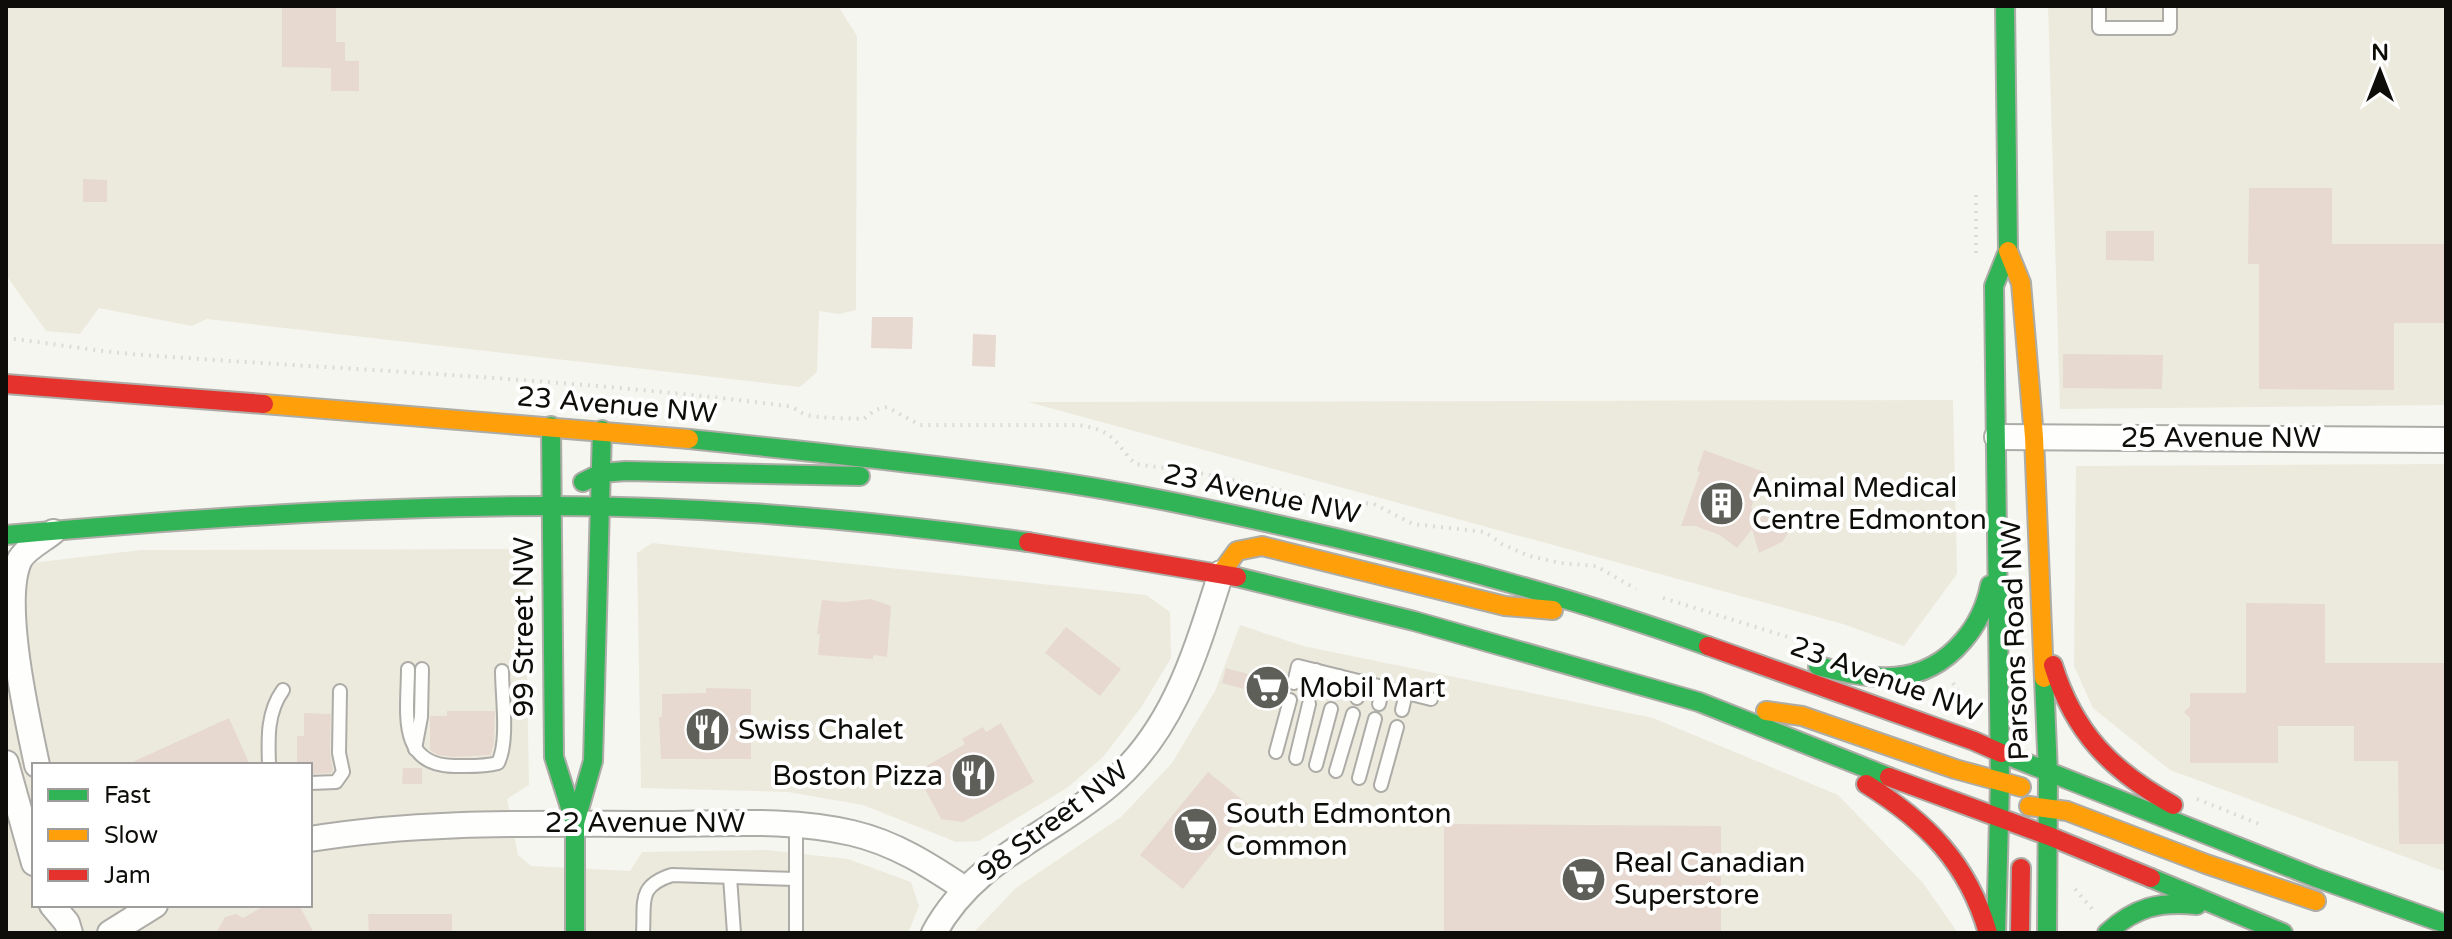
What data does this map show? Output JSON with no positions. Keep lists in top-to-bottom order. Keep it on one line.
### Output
{"streets":{"main road":["23 Avenue NW","99 Street NW","Parsons Road NW"],"street":["25 Avenue NW","98 Street NW","22 Avenue NW"]},"crossings":[["23 Avenue NW","99 Street NW"],["23 Avenue NW","Parsons Road NW"],["25 Avenue NW","Parsons Road NW"],["99 Street NW","22 Avenue NW"],["98 Street NW","22 Avenue NW"]],"places":{"building":["Animal Medical Centre Edmonton"],"supermarket":["Mobil Mart","South Edmonton Common","Real Canadian Superstore"],"restaurant":["Swiss Chalet","Boston Pizza"]},"legend":["Fast","Slow","Jam"],"north":"top"}
